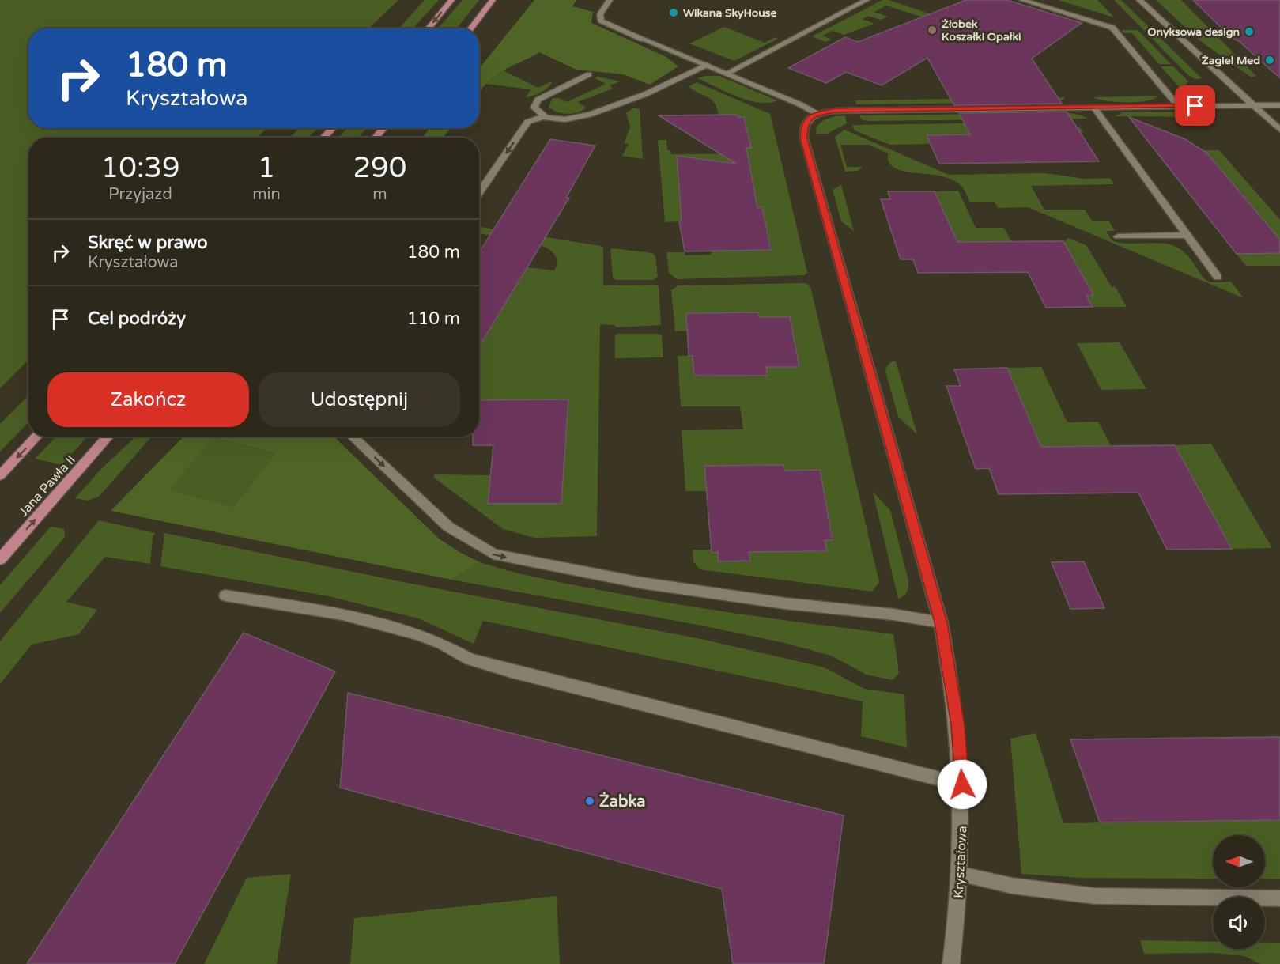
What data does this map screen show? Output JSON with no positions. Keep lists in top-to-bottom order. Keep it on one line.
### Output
{"streets":{"main road":["Jana Pawła II"],"street":["Kryształowa"]},"places":["Wikana SkyHouse","Żłobek Koszałki Opałki","Onyksowa design","Żagiel Med","Żabka"],"north":"left","page":{"turn":["180 m","Kryształowa"],"eta":["10:39","Przyjazd","1","min","290","m"],"list":[{"name":"Skręć w prawo","note":"Kryształowa","value":"180 m"},{"name":"Cel podróży","value":"110 m"}],"buttons":["Zakończ","Udostępnij"]}}
